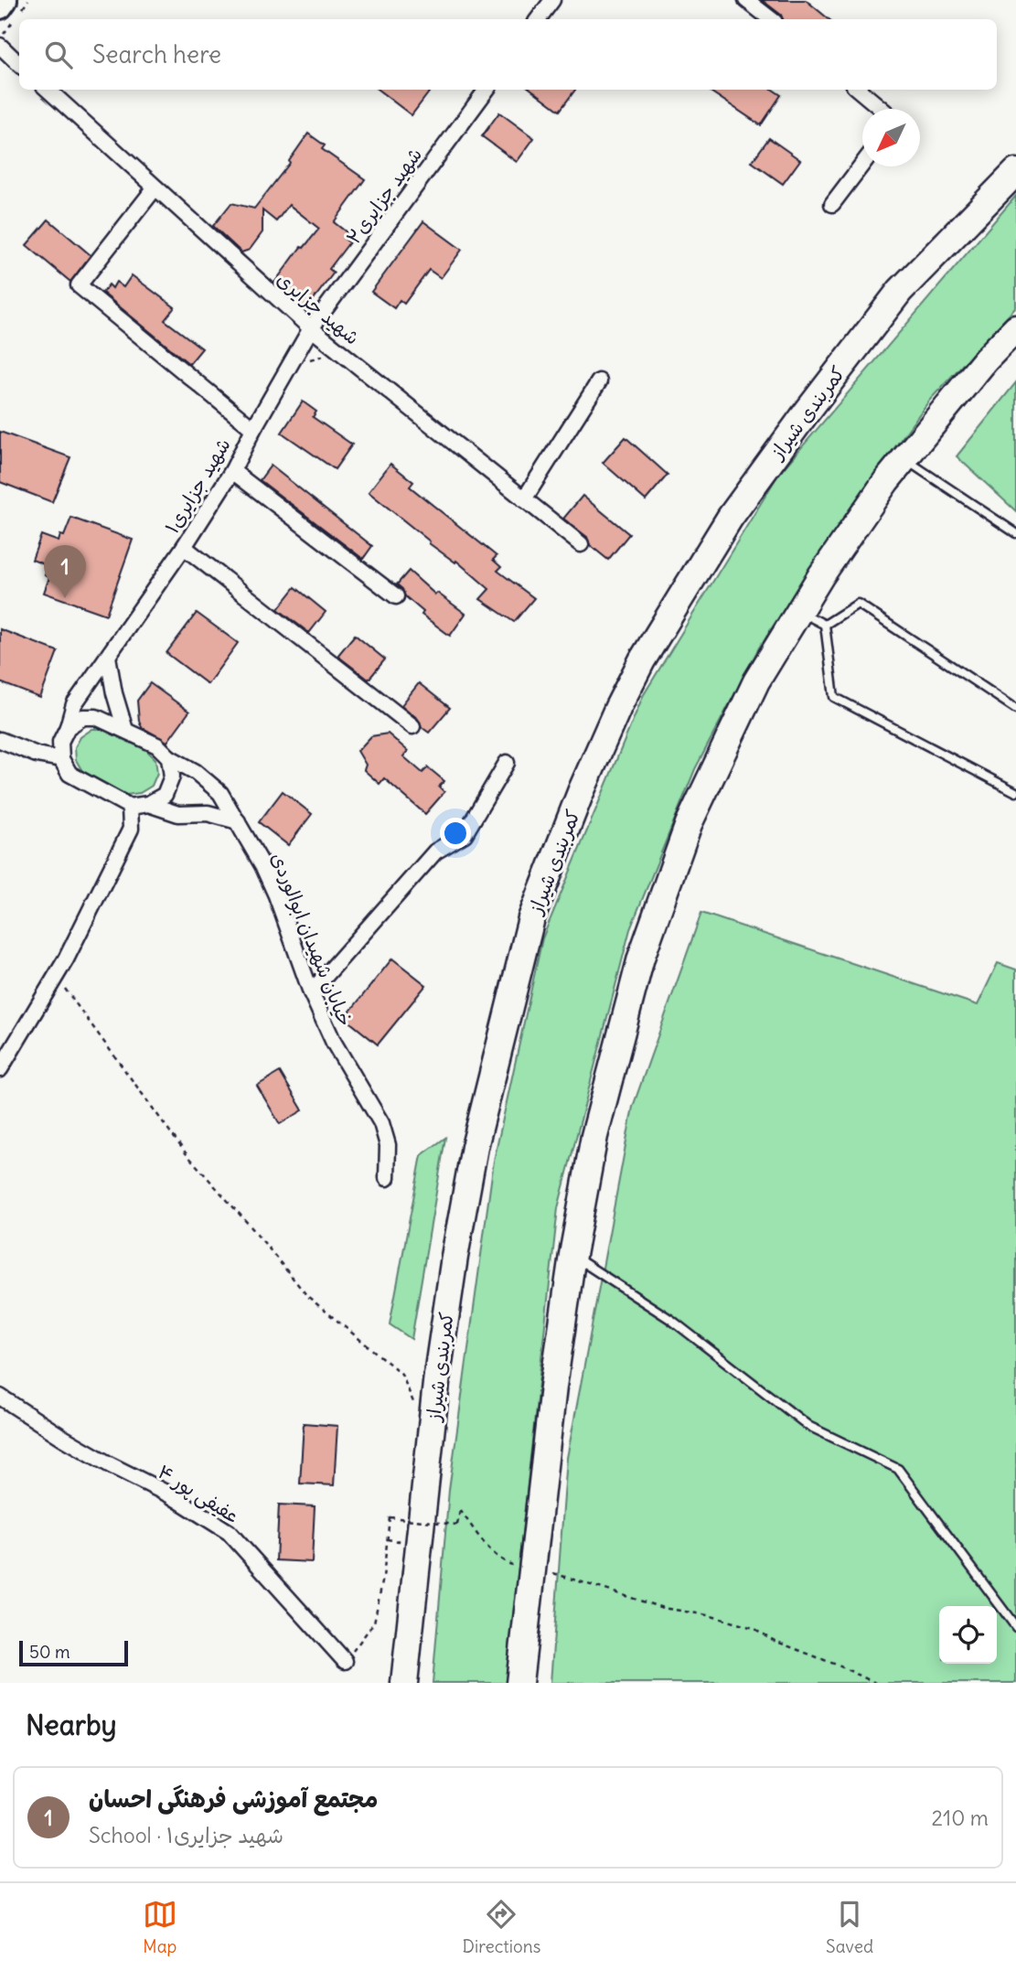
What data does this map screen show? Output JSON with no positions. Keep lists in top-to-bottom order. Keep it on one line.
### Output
{"streets":{"highway":["کمربندی شیراز"],"street":["شهید جزایری۲","شهید جزایری","شهید جزایری۱","خیابان شهیدان ابوالوردی","عفیفی پور ۴"]},"crossings":[["شهید جزایری۲","شهید جزایری"],["شهید جزایری۲","شهید جزایری۱"],["شهید جزایری","شهید جزایری۱"],["شهید جزایری۱","خیابان شهیدان ابوالوردی"]],"scale_bar":"50 m","north":"bottom left","page":{"search":"Search here","pins":"1","scale":"50 m","heading":"Nearby","list":[{"mark":"1","name":"مجتمع آموزشی فرهنگی احسان","note":"School · شهید جزایری۱","value":"210 m"}],"nav":["Map","Directions","Saved"]}}
